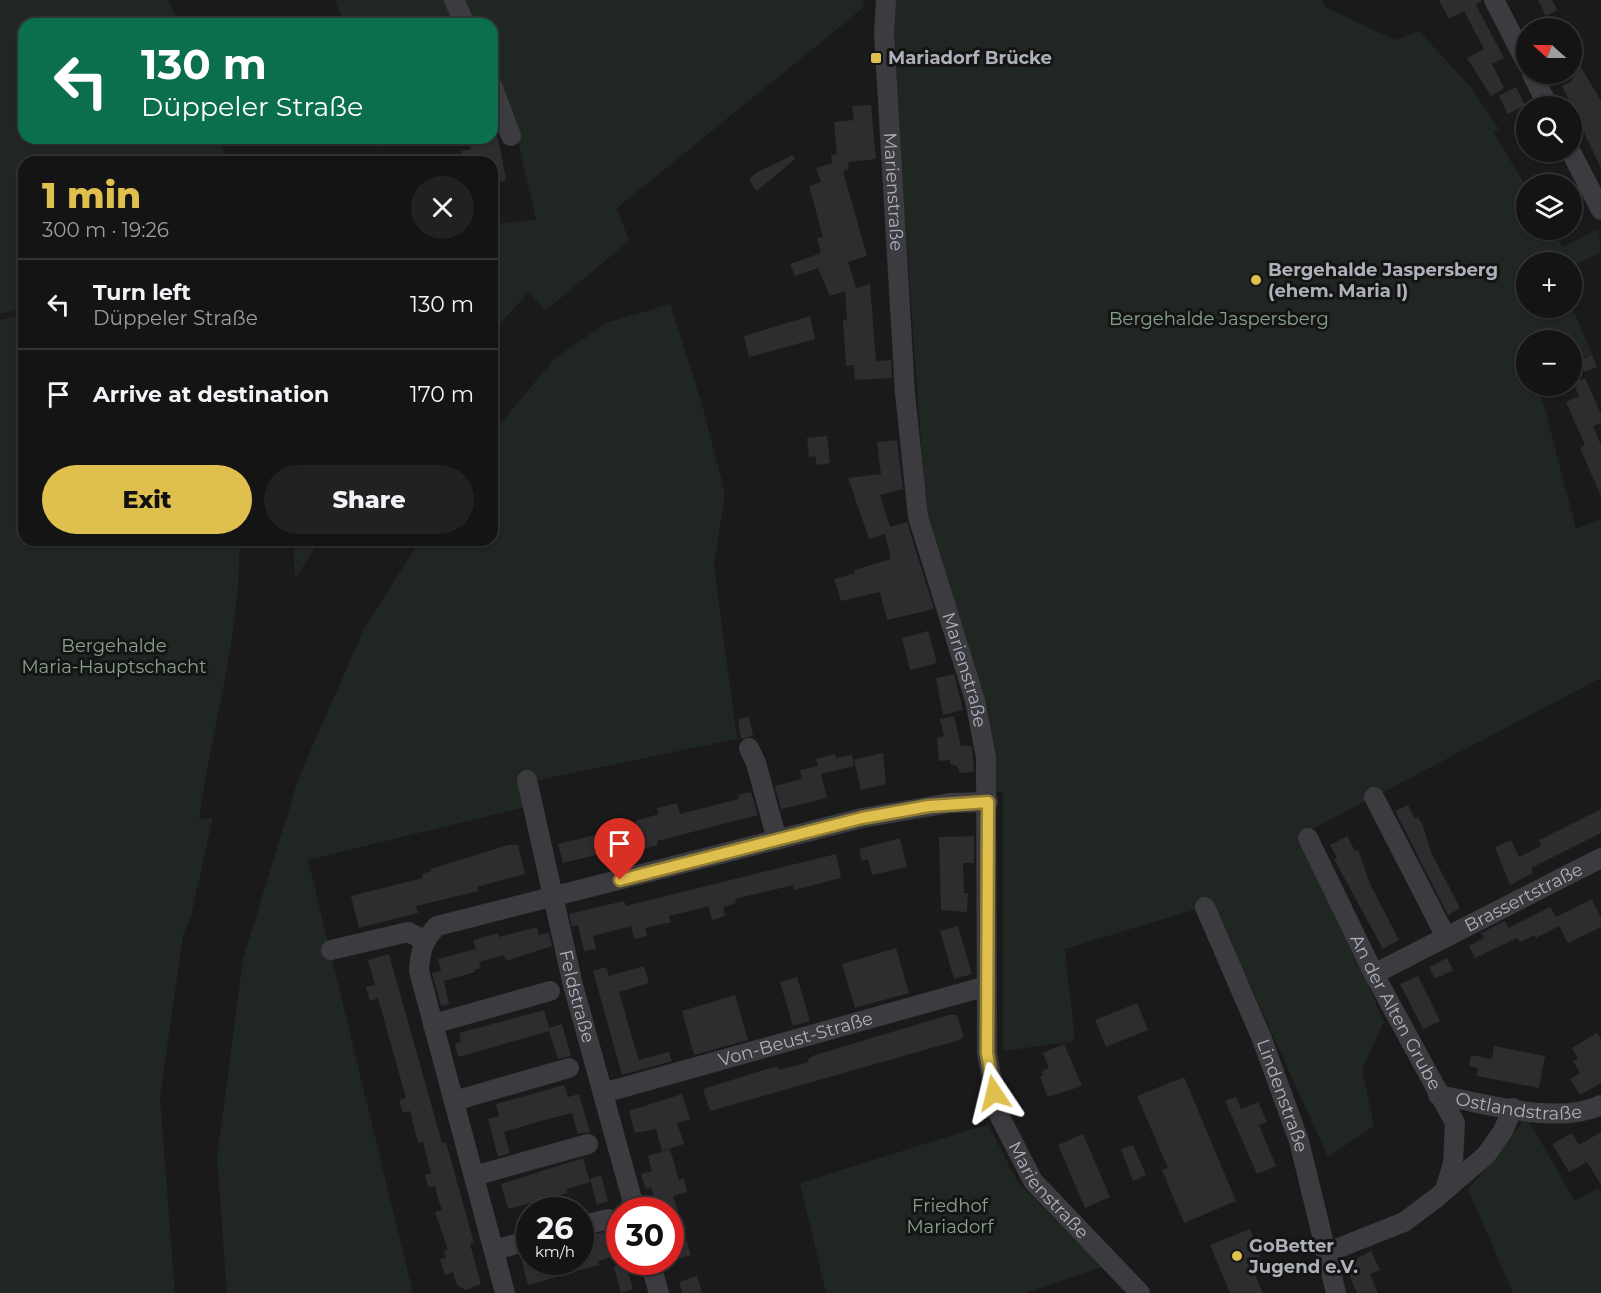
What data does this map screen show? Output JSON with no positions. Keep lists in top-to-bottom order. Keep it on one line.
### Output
{"streets":{"street":["Marienstraße","Brassertstraße","Feldstraße","An der Alten Grube","Von-Beust-Straße","Lindenstraße","Ostlandstraße"]},"crossings":[["Marienstraße","Von-Beust-Straße"],["Brassertstraße","An der Alten Grube"],["Feldstraße","Von-Beust-Straße"],["An der Alten Grube","Ostlandstraße"]],"parks":["Bergehalde Jaspersberg","Bergehalde Maria-Hauptschacht","Friedhof Mariadorf"],"places":{"transit":["Mariadorf Brücke"],"other":["Bergehalde Jaspersberg (ehem. Maria I)","GoBetter Jugend e.V."]},"north":"left","page":{"map_buttons":["+","−"],"turn":["130 m","Düppeler Straße"],"heading":["1 min","300 m · 19:26"],"list":[{"name":"Turn left","note":"Düppeler Straße","value":"130 m"},{"name":"Arrive at destination","value":"170 m"}],"buttons":["Exit","Share"],"speed":"26 km/h","limit":"30"}}
